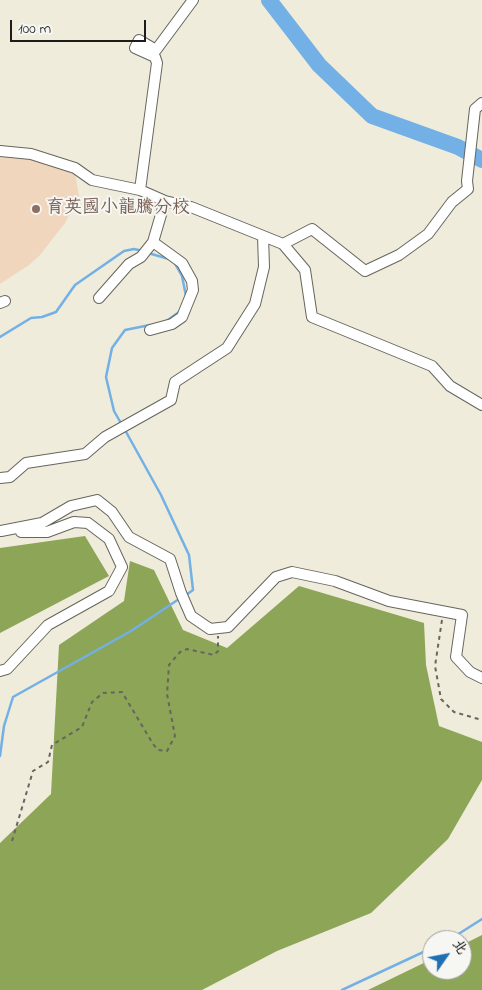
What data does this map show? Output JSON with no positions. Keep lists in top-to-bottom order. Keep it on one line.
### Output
{"places":["育英國小龍騰分校"],"scale_bar":"100 m","north":"top right"}
